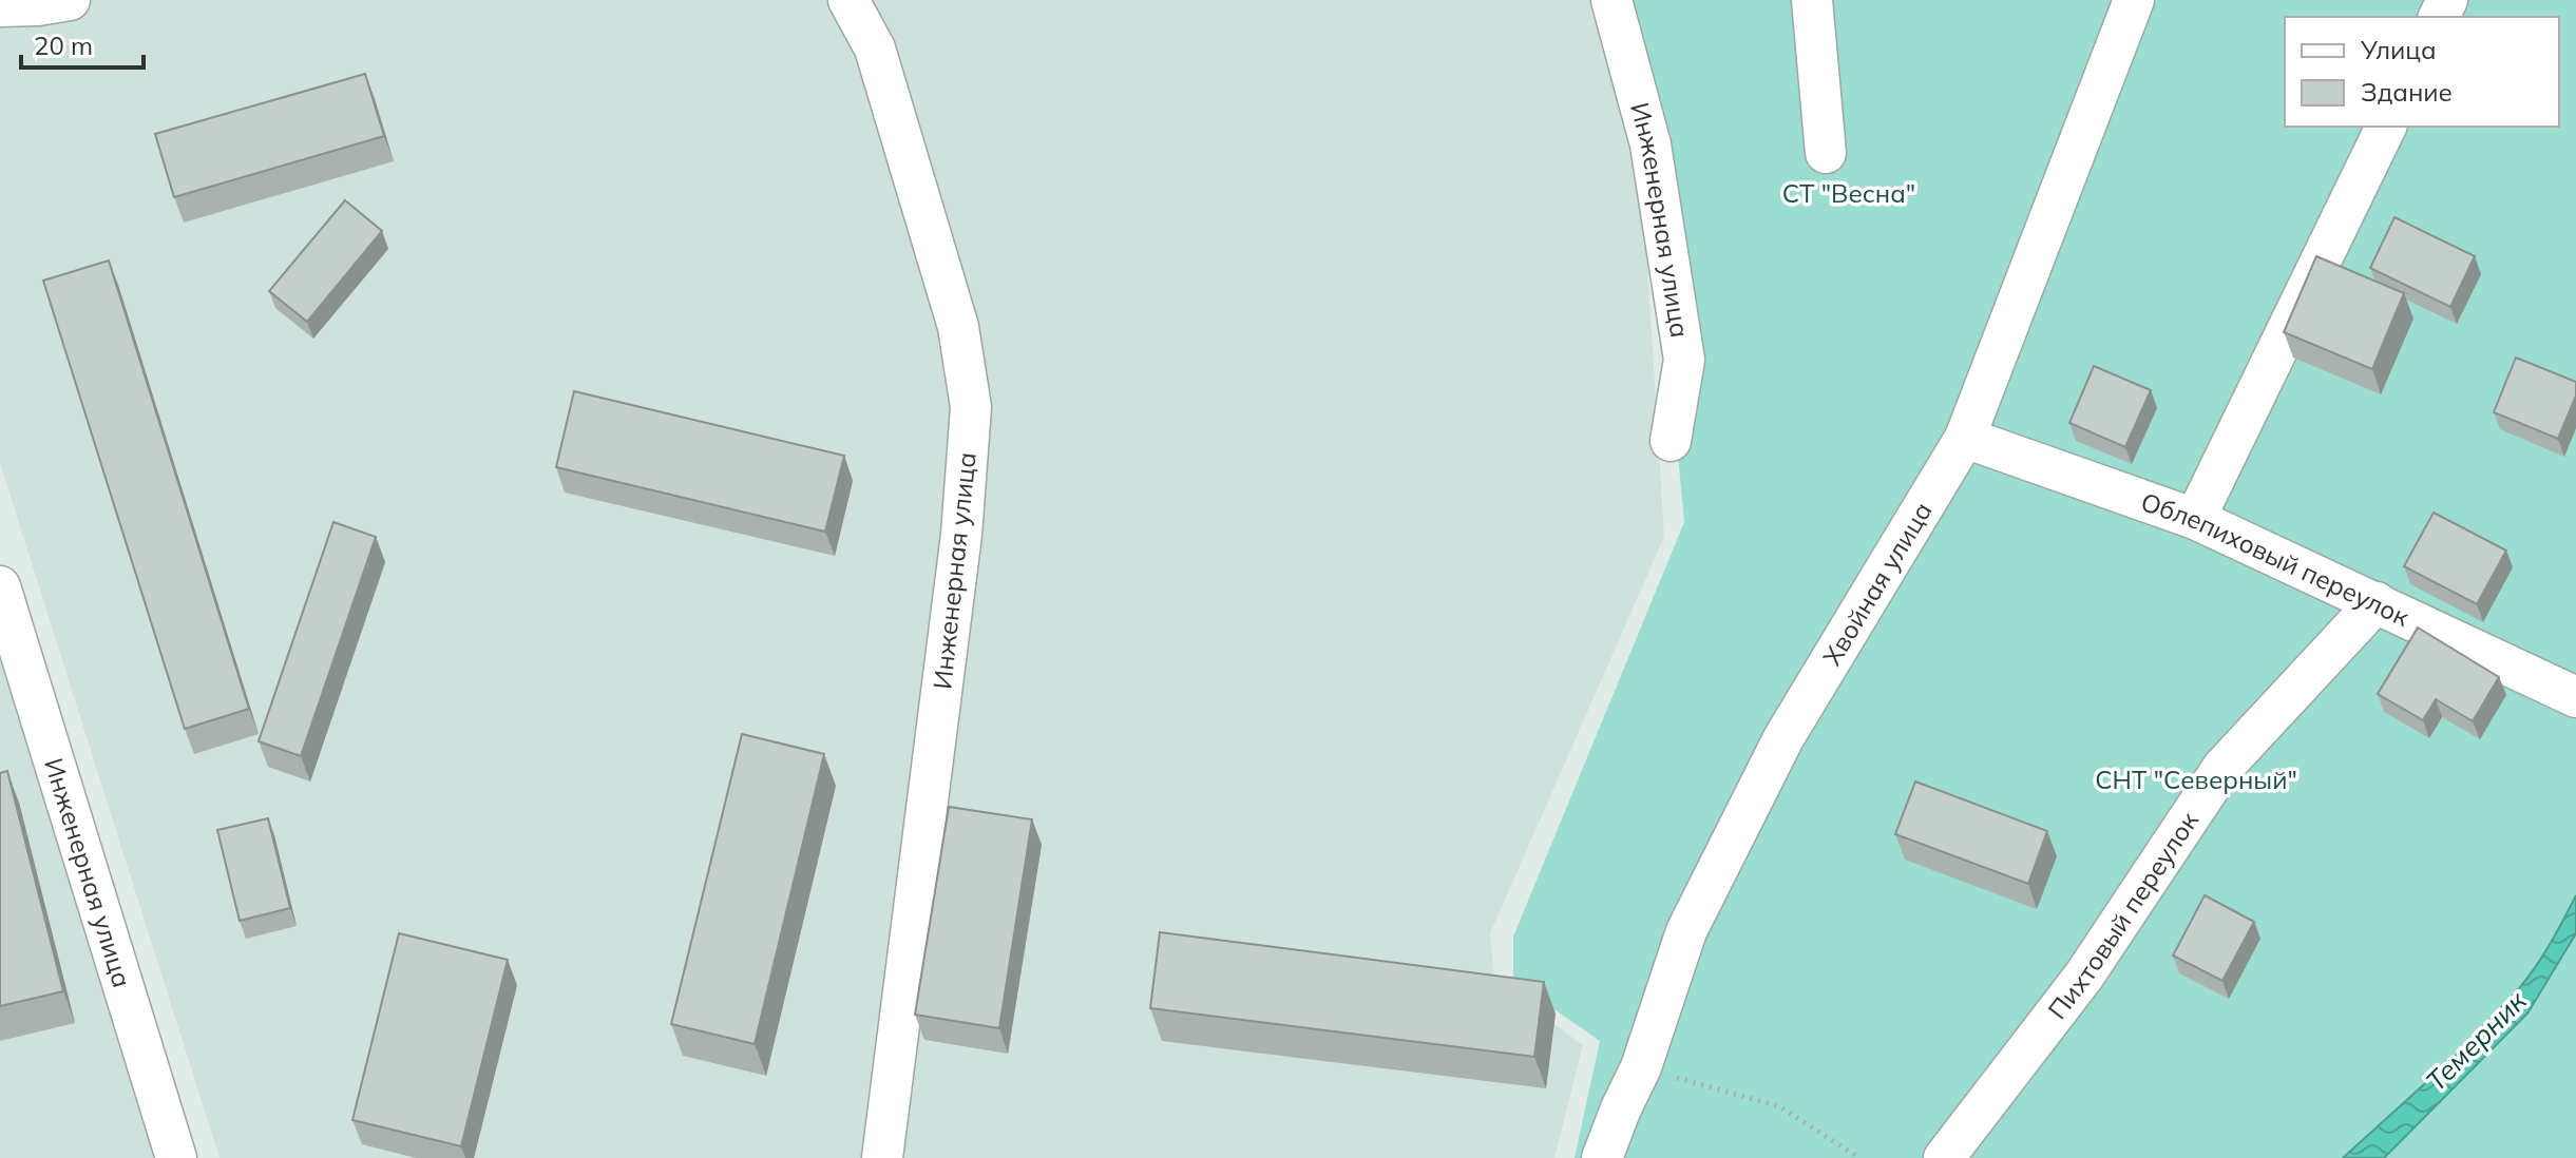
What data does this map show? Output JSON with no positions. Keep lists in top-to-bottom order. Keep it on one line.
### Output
{"streets":{"street":["Инженерная улица","Облепиховый переулок","Хвойная улица","Пихтовый переулок"]},"crossings":[["Облепиховый переулок","Хвойная улица"],["Облепиховый переулок","Пихтовый переулок"]],"water":["Темерник"],"parks":["СТ \"Весна\"","СНТ \"Северный\""],"legend":["Улица","Здание"],"scale_bar":"20 m"}
